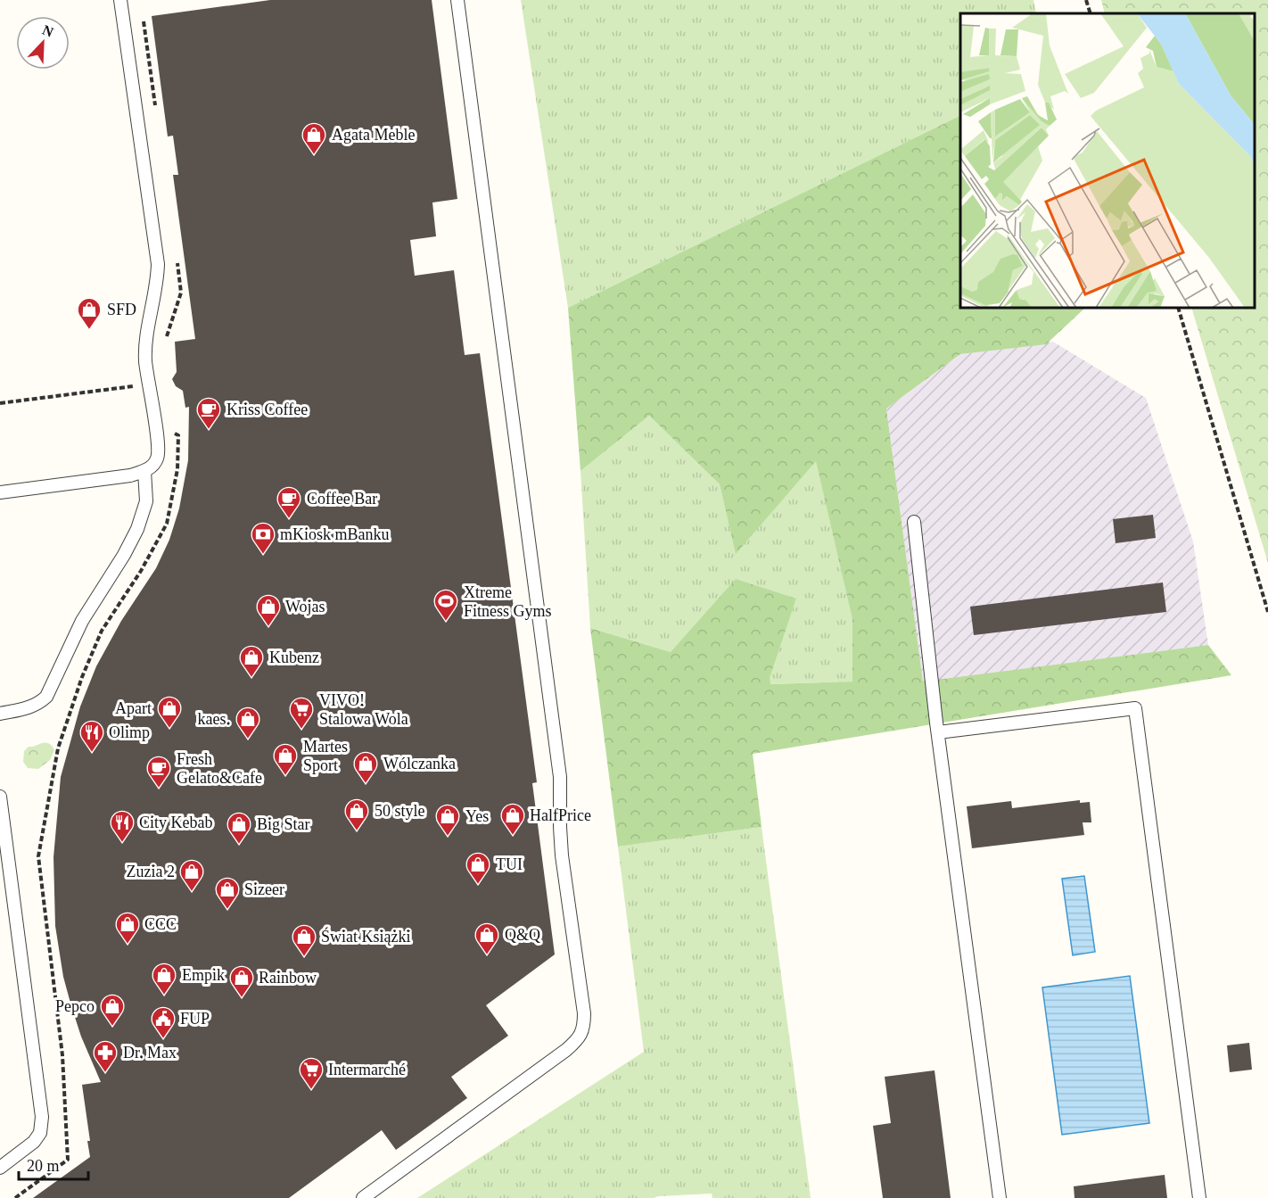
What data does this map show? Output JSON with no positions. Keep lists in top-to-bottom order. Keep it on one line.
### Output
{"places":{"shop":["Agata Meble","SFD","Wojas","Kubenz","Apart","kaes.","Martes Sport","Wólczanka","50 style","HalfPrice","Yes","Big Star","TUI","Zuzia 2","Sizeer","CCC","Q&Q","Świat Książki","Empik","Rainbow","Pepco"],"cafe":["Kriss Coffee","Coffee Bar","Fresh Gelato&Cafe"],"bank":["mKiosk mBanku"],"sports":["Xtreme Fitness Gyms"],"supermarket":["VIVO! Stalowa Wola","Intermarché"],"restaurant":["Olimp","City Kebab"],"public building":["FUP"],"pharmacy":["Dr. Max"]},"scale_bar":"20 m","north":"top right"}
